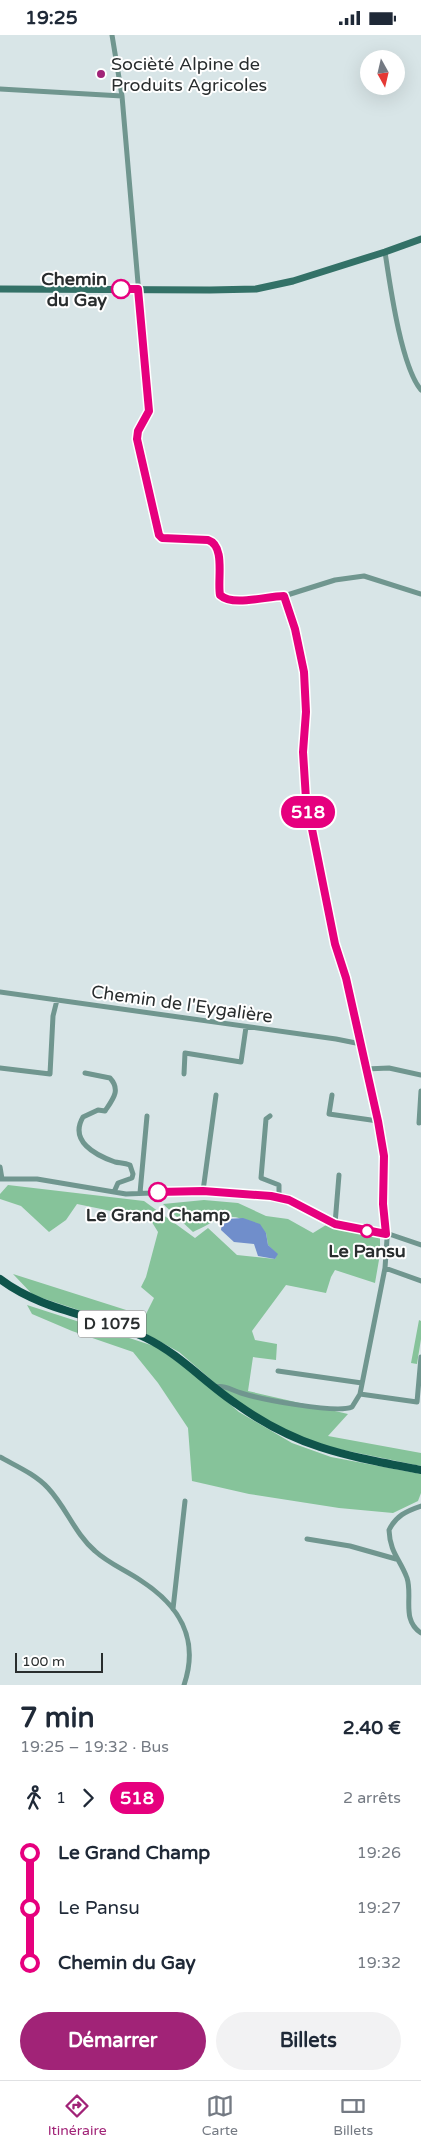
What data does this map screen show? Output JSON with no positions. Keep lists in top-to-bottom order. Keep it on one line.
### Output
{"streets":{"main road":["D 1075"],"street":["Chemin de l'Eygalière"]},"places":["Socièté Alpine de Produits Agricoles","Chemin du Gay","Le Grand Champ","Le Pansu"],"lines":["bus line 518"],"scale_bar":"100 m","north":"bottom","page":{"status":"19:25","on_map":"518","scale":"100 m","heading":["7 min","19:25 – 19:32 · Bus","2.40 €"],"legs":["1","518","2 arrêts"],"list":[{"name":"Le Grand Champ","value":"19:26"},{"name":"Le Pansu","value":"19:27"},{"name":"Chemin du Gay","value":"19:32"}],"buttons":["Démarrer","Billets"],"tabs":["Itinéraire","Carte","Billets"]}}
